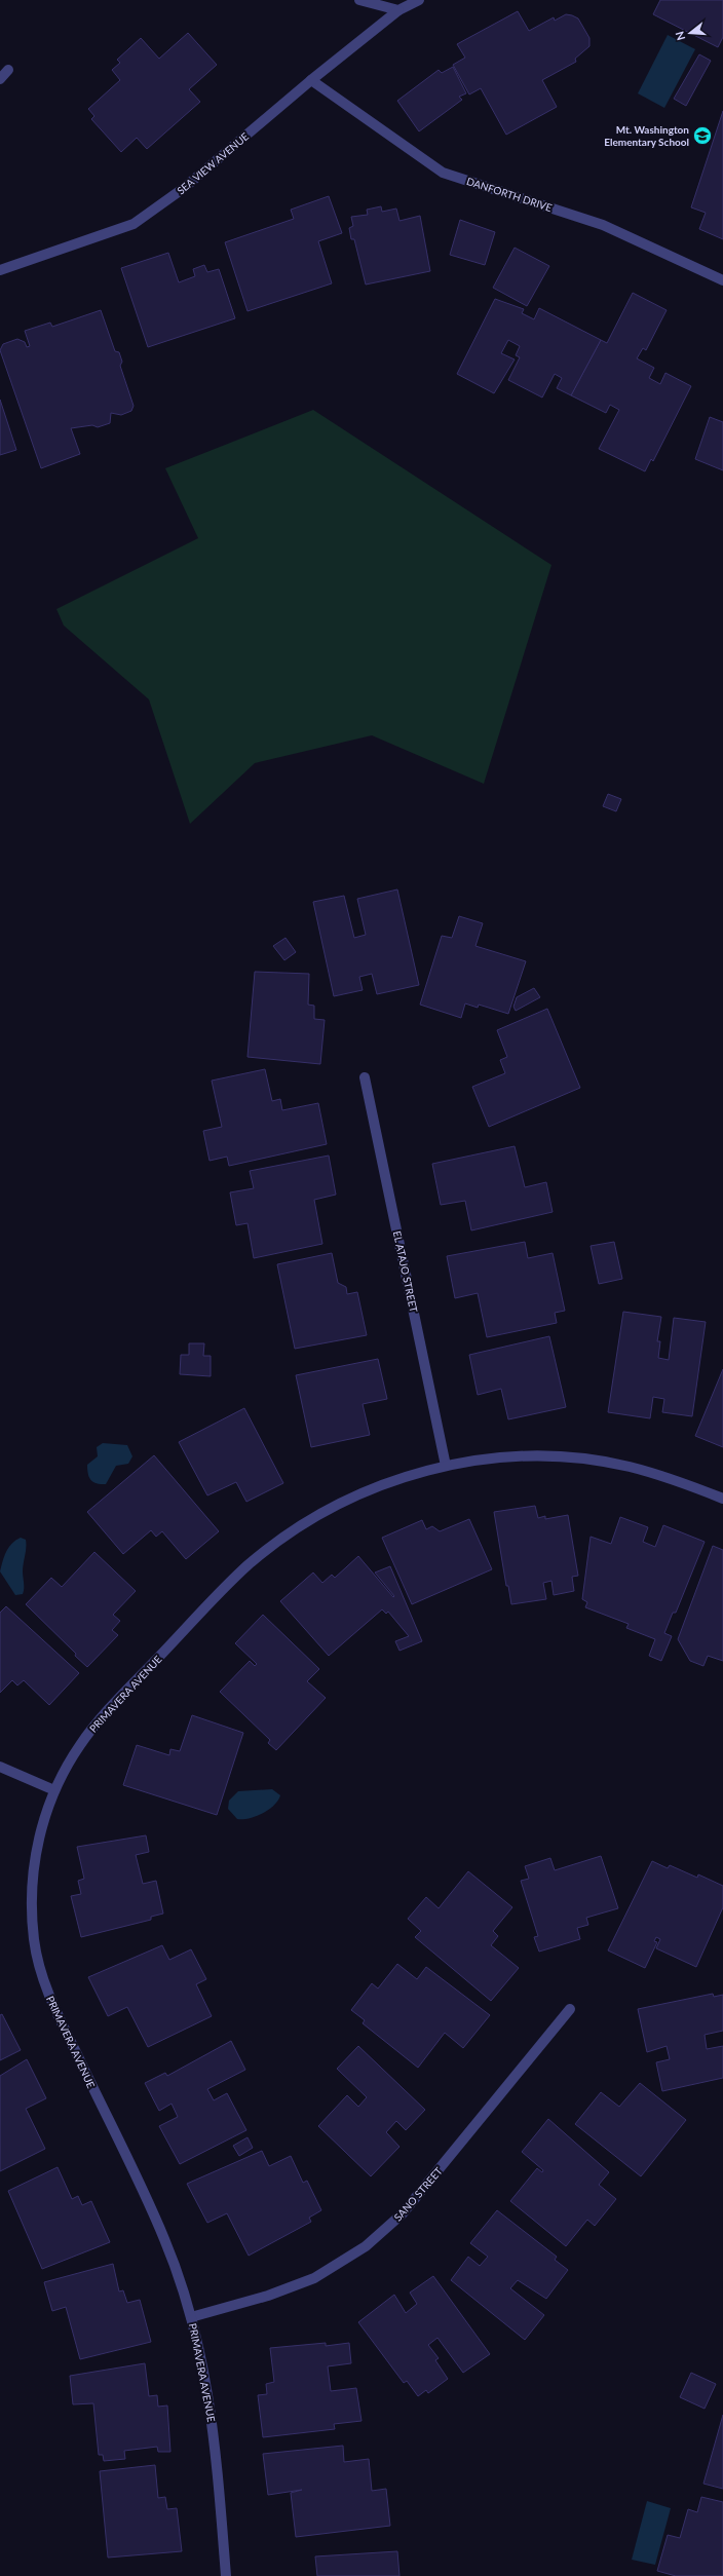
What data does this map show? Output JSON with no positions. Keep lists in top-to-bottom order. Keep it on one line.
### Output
{"streets":{"street":["SEA VIEW AVENUE","DANFORTH DRIVE","EL ATAJO STREET","PRIMAVERA AVENUE","SANO STREET"]},"crossings":[["SEA VIEW AVENUE","DANFORTH DRIVE"],["EL ATAJO STREET","PRIMAVERA AVENUE"],["PRIMAVERA AVENUE","SANO STREET"]],"places":{"school or university":["Mt. Washington Elementary School"]},"north":"left"}
